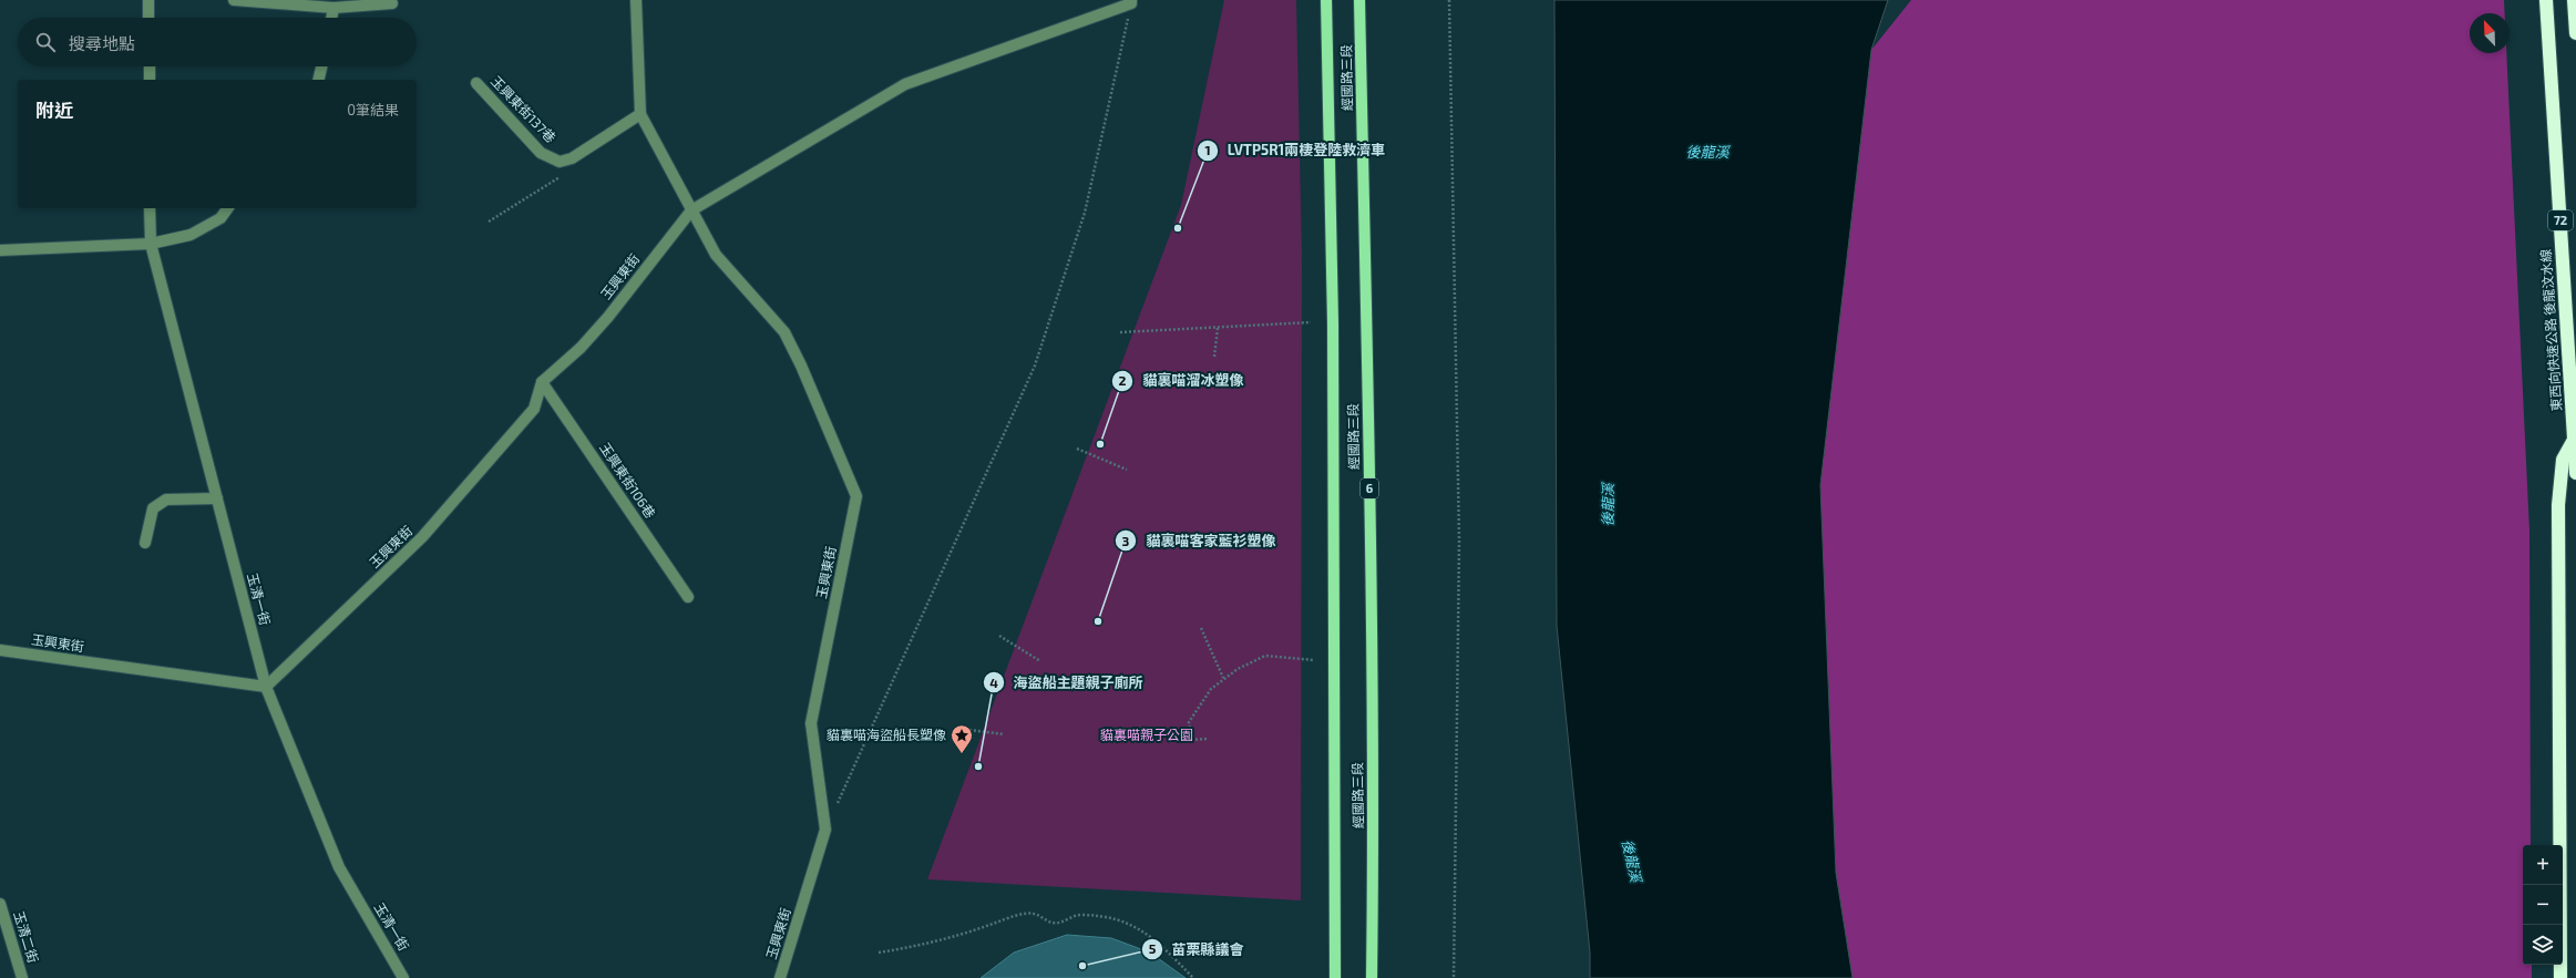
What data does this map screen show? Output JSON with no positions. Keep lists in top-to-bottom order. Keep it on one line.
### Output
{"streets":{"highway":["72","東西向快速公路 後龍汶水線"],"main road":["經國路三段","6"],"lane":["玉興東街137巷","玉興東街","玉興東街106巷","玉清一街","玉清二街"]},"crossings":[["玉興東街","玉興東街106巷"],["玉興東街","玉清一街"]],"water":["後龍溪"],"parks":["貓裏喵親子公園"],"places":{"other":["LVTP5R1兩棲登陸救濟車","貓裏喵溜冰塑像","貓裏喵客家藍衫塑像","海盜船主題親子廁所","苗栗縣議會"],"place":["貓裏喵海盜船長塑像"]},"north":"top left","page":{"search":"搜尋地點","heading":["附近","0筆結果"],"map_buttons":["+","−"]}}
